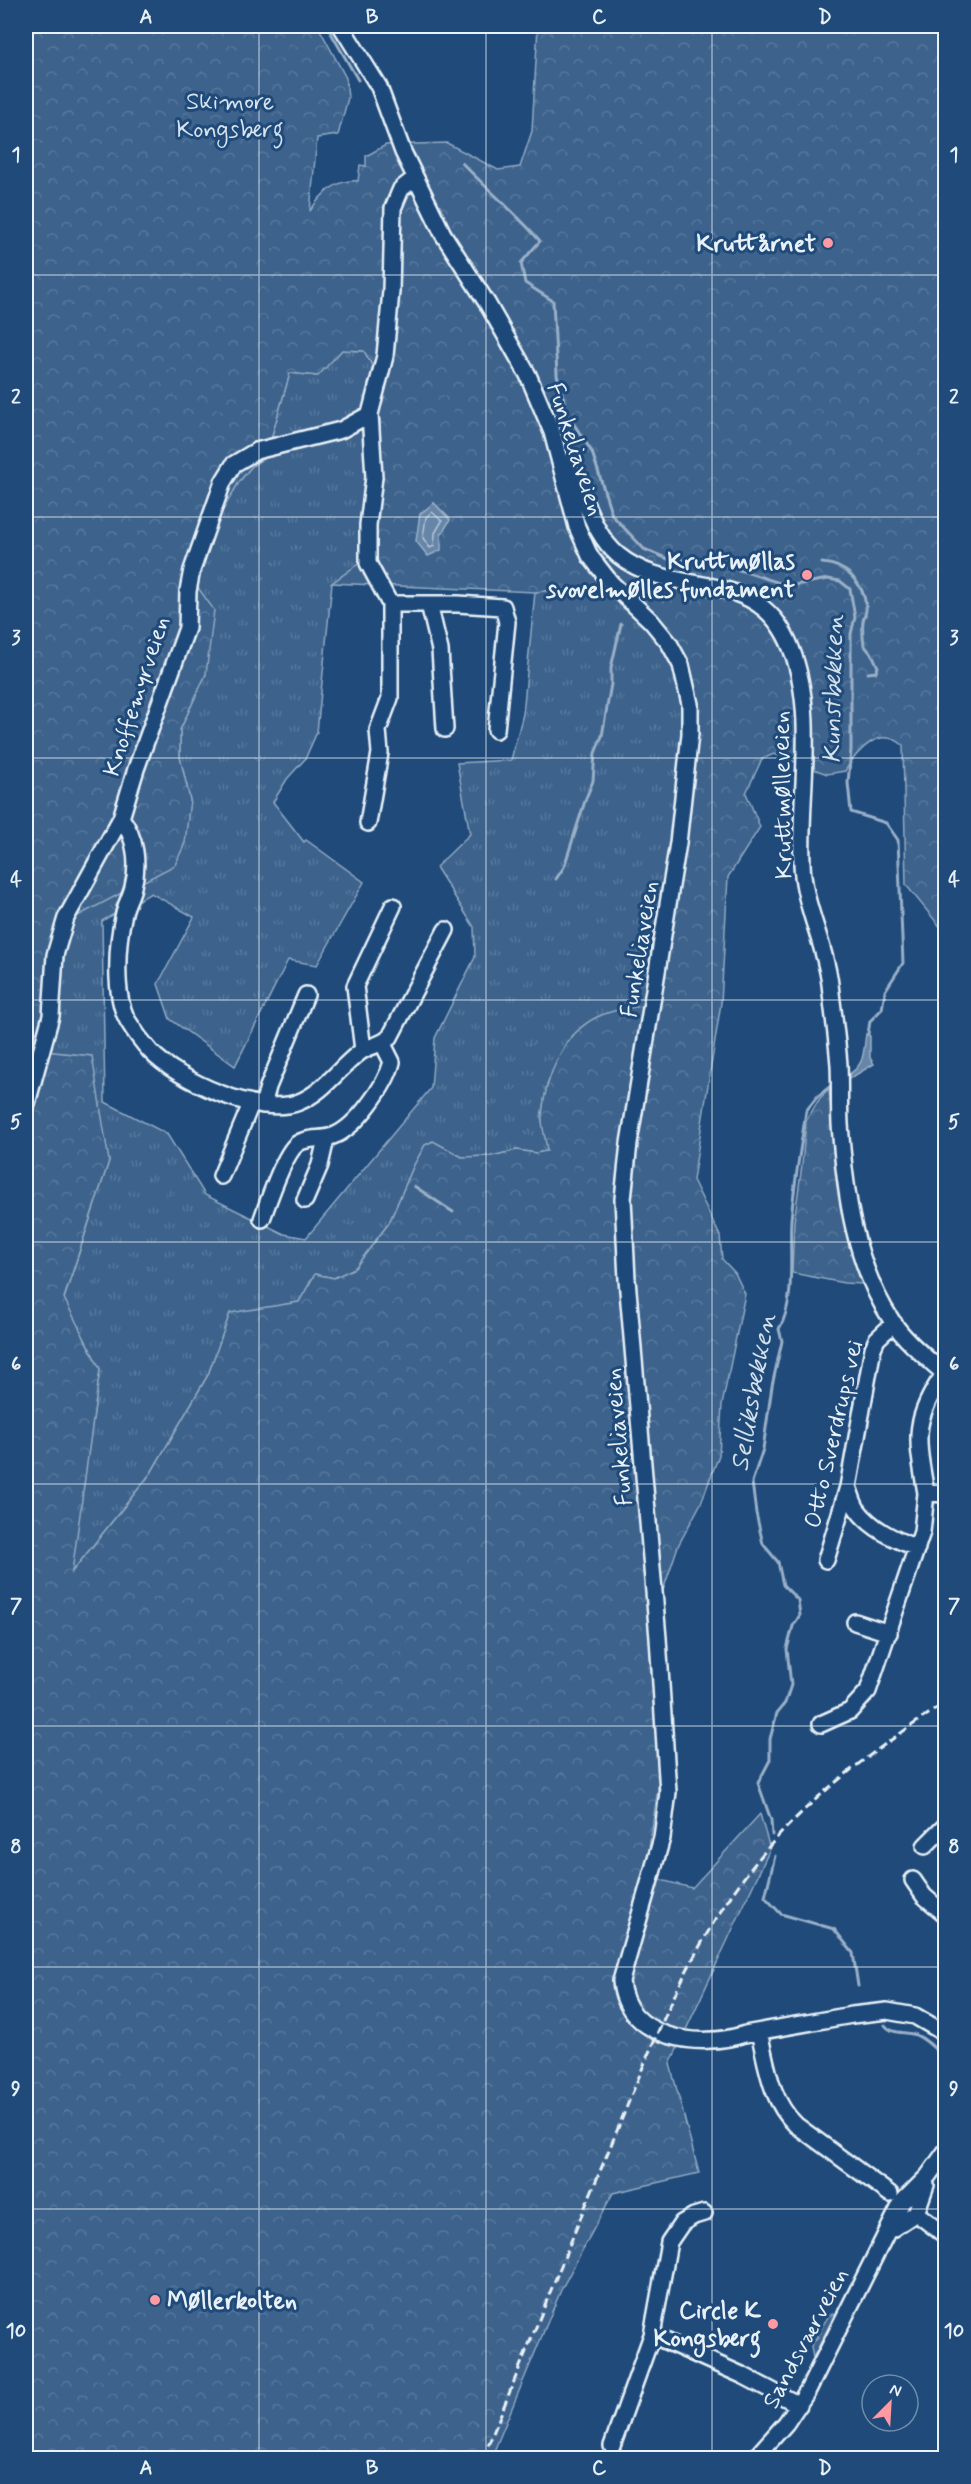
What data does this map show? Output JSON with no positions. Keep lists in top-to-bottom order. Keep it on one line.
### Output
{"streets":{"street":["Funkeliaveien","Knoffemyrveien","Kruttmølleveien","Otto Sverdrups vei","Sandsværveien"]},"crossings":[["Funkeliaveien","Kruttmølleveien"],["Kruttmølleveien","Otto Sverdrups vei"]],"water":["Kunstbekken","Selliksbekken"],"parks":["Skimore Kongsberg"],"places":["Kruttårnet","Kruttmøllas svovelmølles fundament","Møllerkolten","Circle K Kongsberg"],"north":"top right","grid":{"columns":["A","B","C","D"],"rows":["1","2","3","4","5","6","7","8","9","10"]}}
